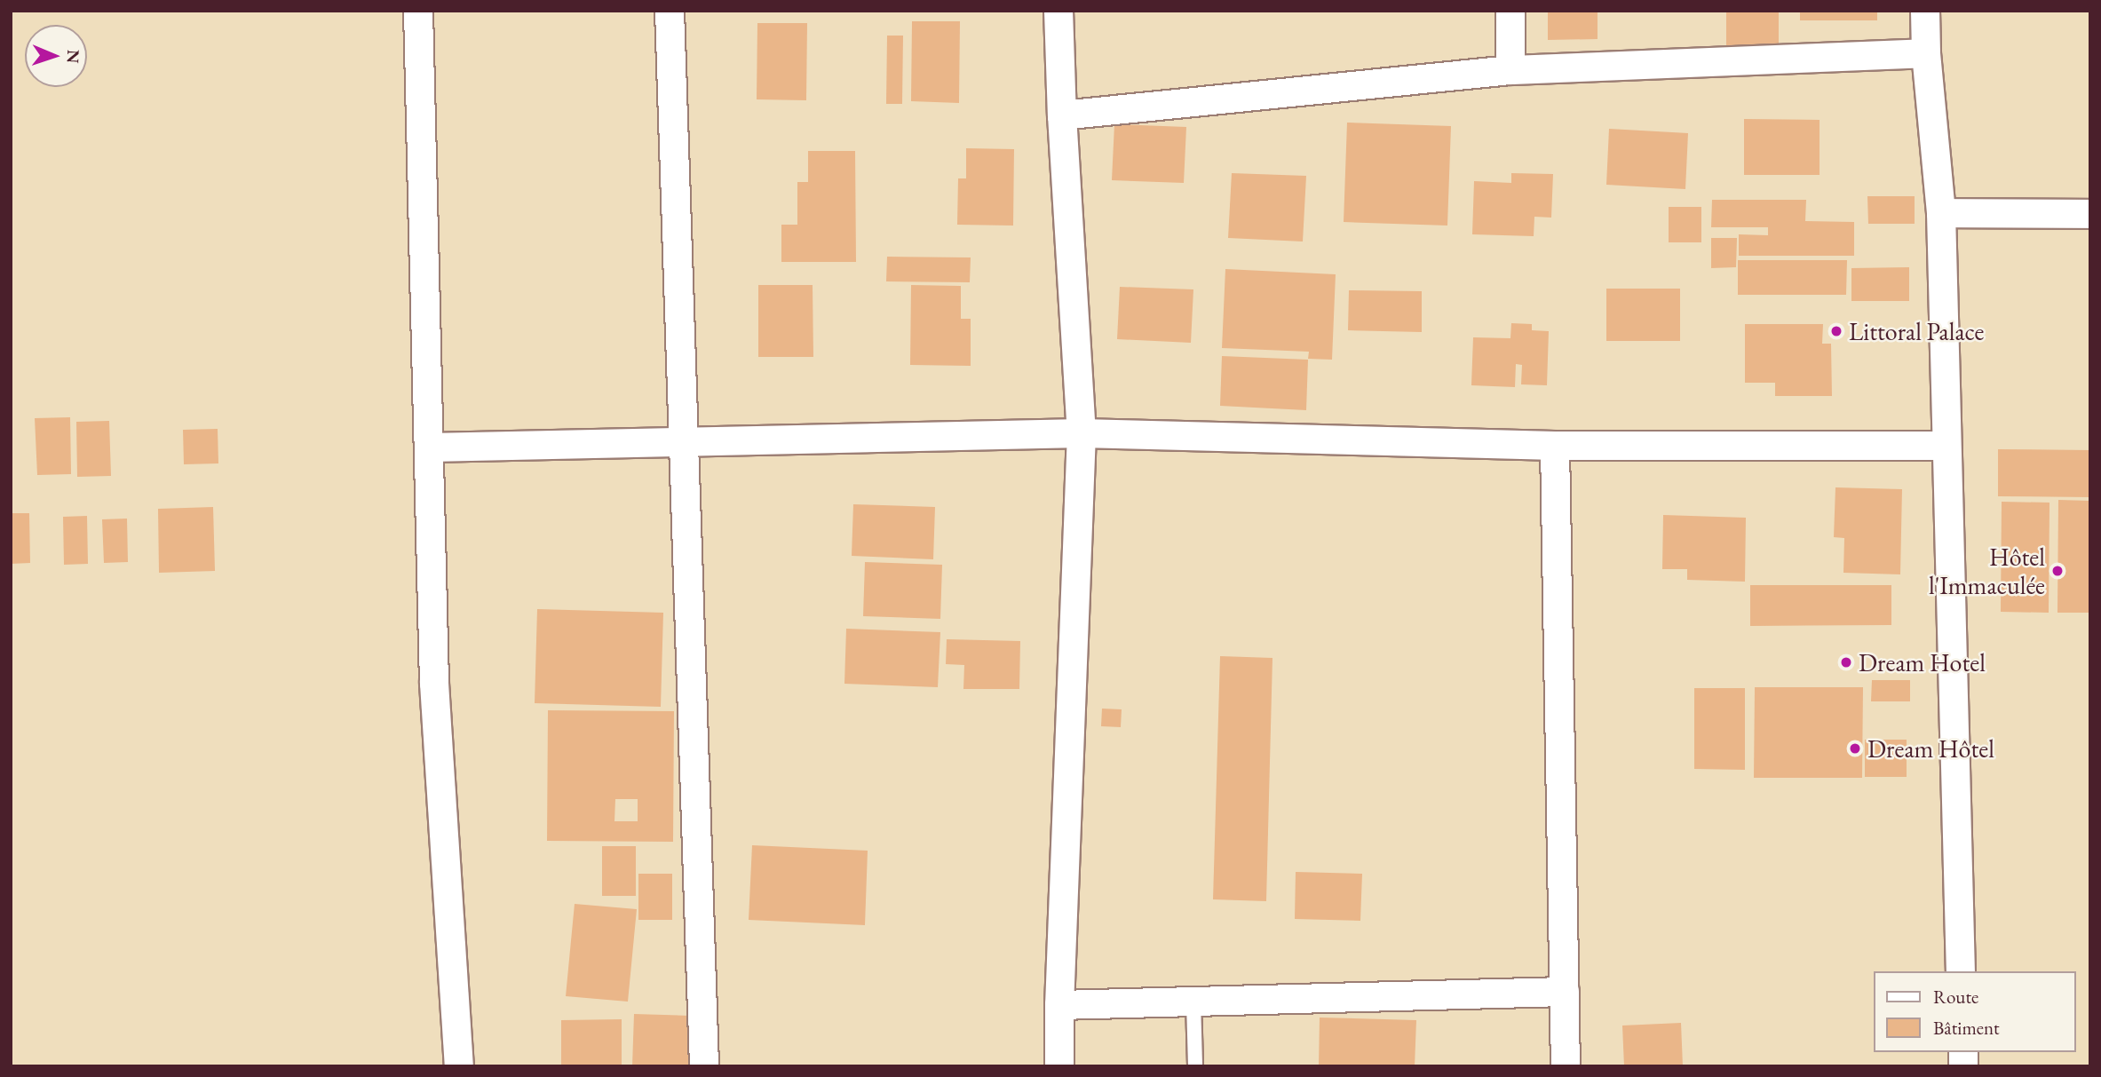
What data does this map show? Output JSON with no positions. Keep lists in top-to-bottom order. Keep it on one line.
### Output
{"places":["Littoral Palace","Hôtel l'Immaculée","Dream Hotel","Dream Hôtel"],"legend":["Route","Bâtiment"],"north":"right"}
